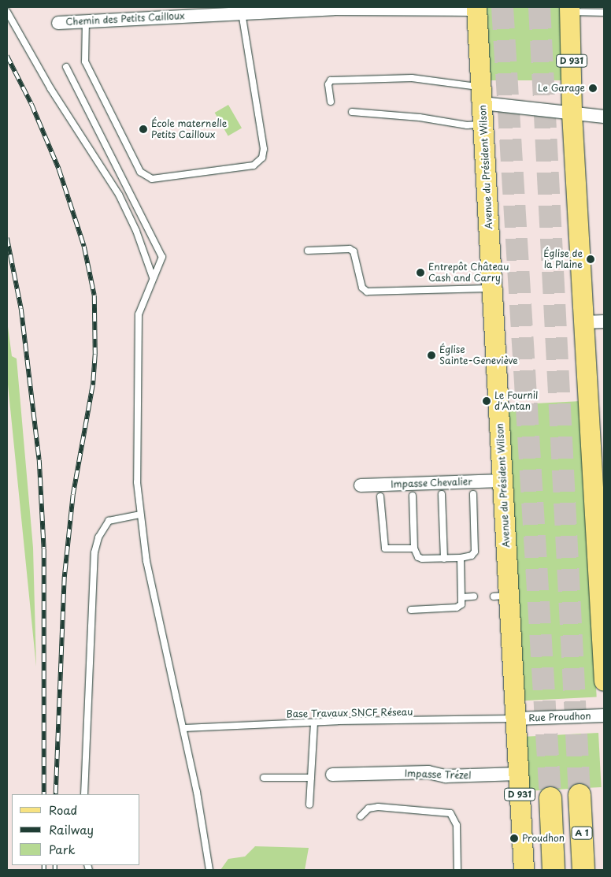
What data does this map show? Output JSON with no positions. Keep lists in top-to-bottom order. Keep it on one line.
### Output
{"streets":{"highway":["A 1"],"main road":["D 931","Avenue du Président Wilson"],"street":["Chemin des Petits Cailloux","Impasse Chevalier","Rue Proudhon","Impasse Trézel"],"lane":["Base Travaux SNCF Réseau"]},"crossings":[["Chemin des Petits Cailloux","Avenue du Président Wilson"],["Avenue du Président Wilson","Impasse Chevalier"],["Avenue du Président Wilson","Base Travaux SNCF Réseau"],["Avenue du Président Wilson","Rue Proudhon"],["Avenue du Président Wilson","Impasse Trézel"],["Base Travaux SNCF Réseau","Rue Proudhon"]],"places":["Le Garage","École maternelle Petits Cailloux","Église de la Plaine","Entrepôt Château Cash and Carry","Église Sainte-Geneviève","Le Fournil d'Antan","Proudhon"],"legend":["Road","Railway","Park"]}
